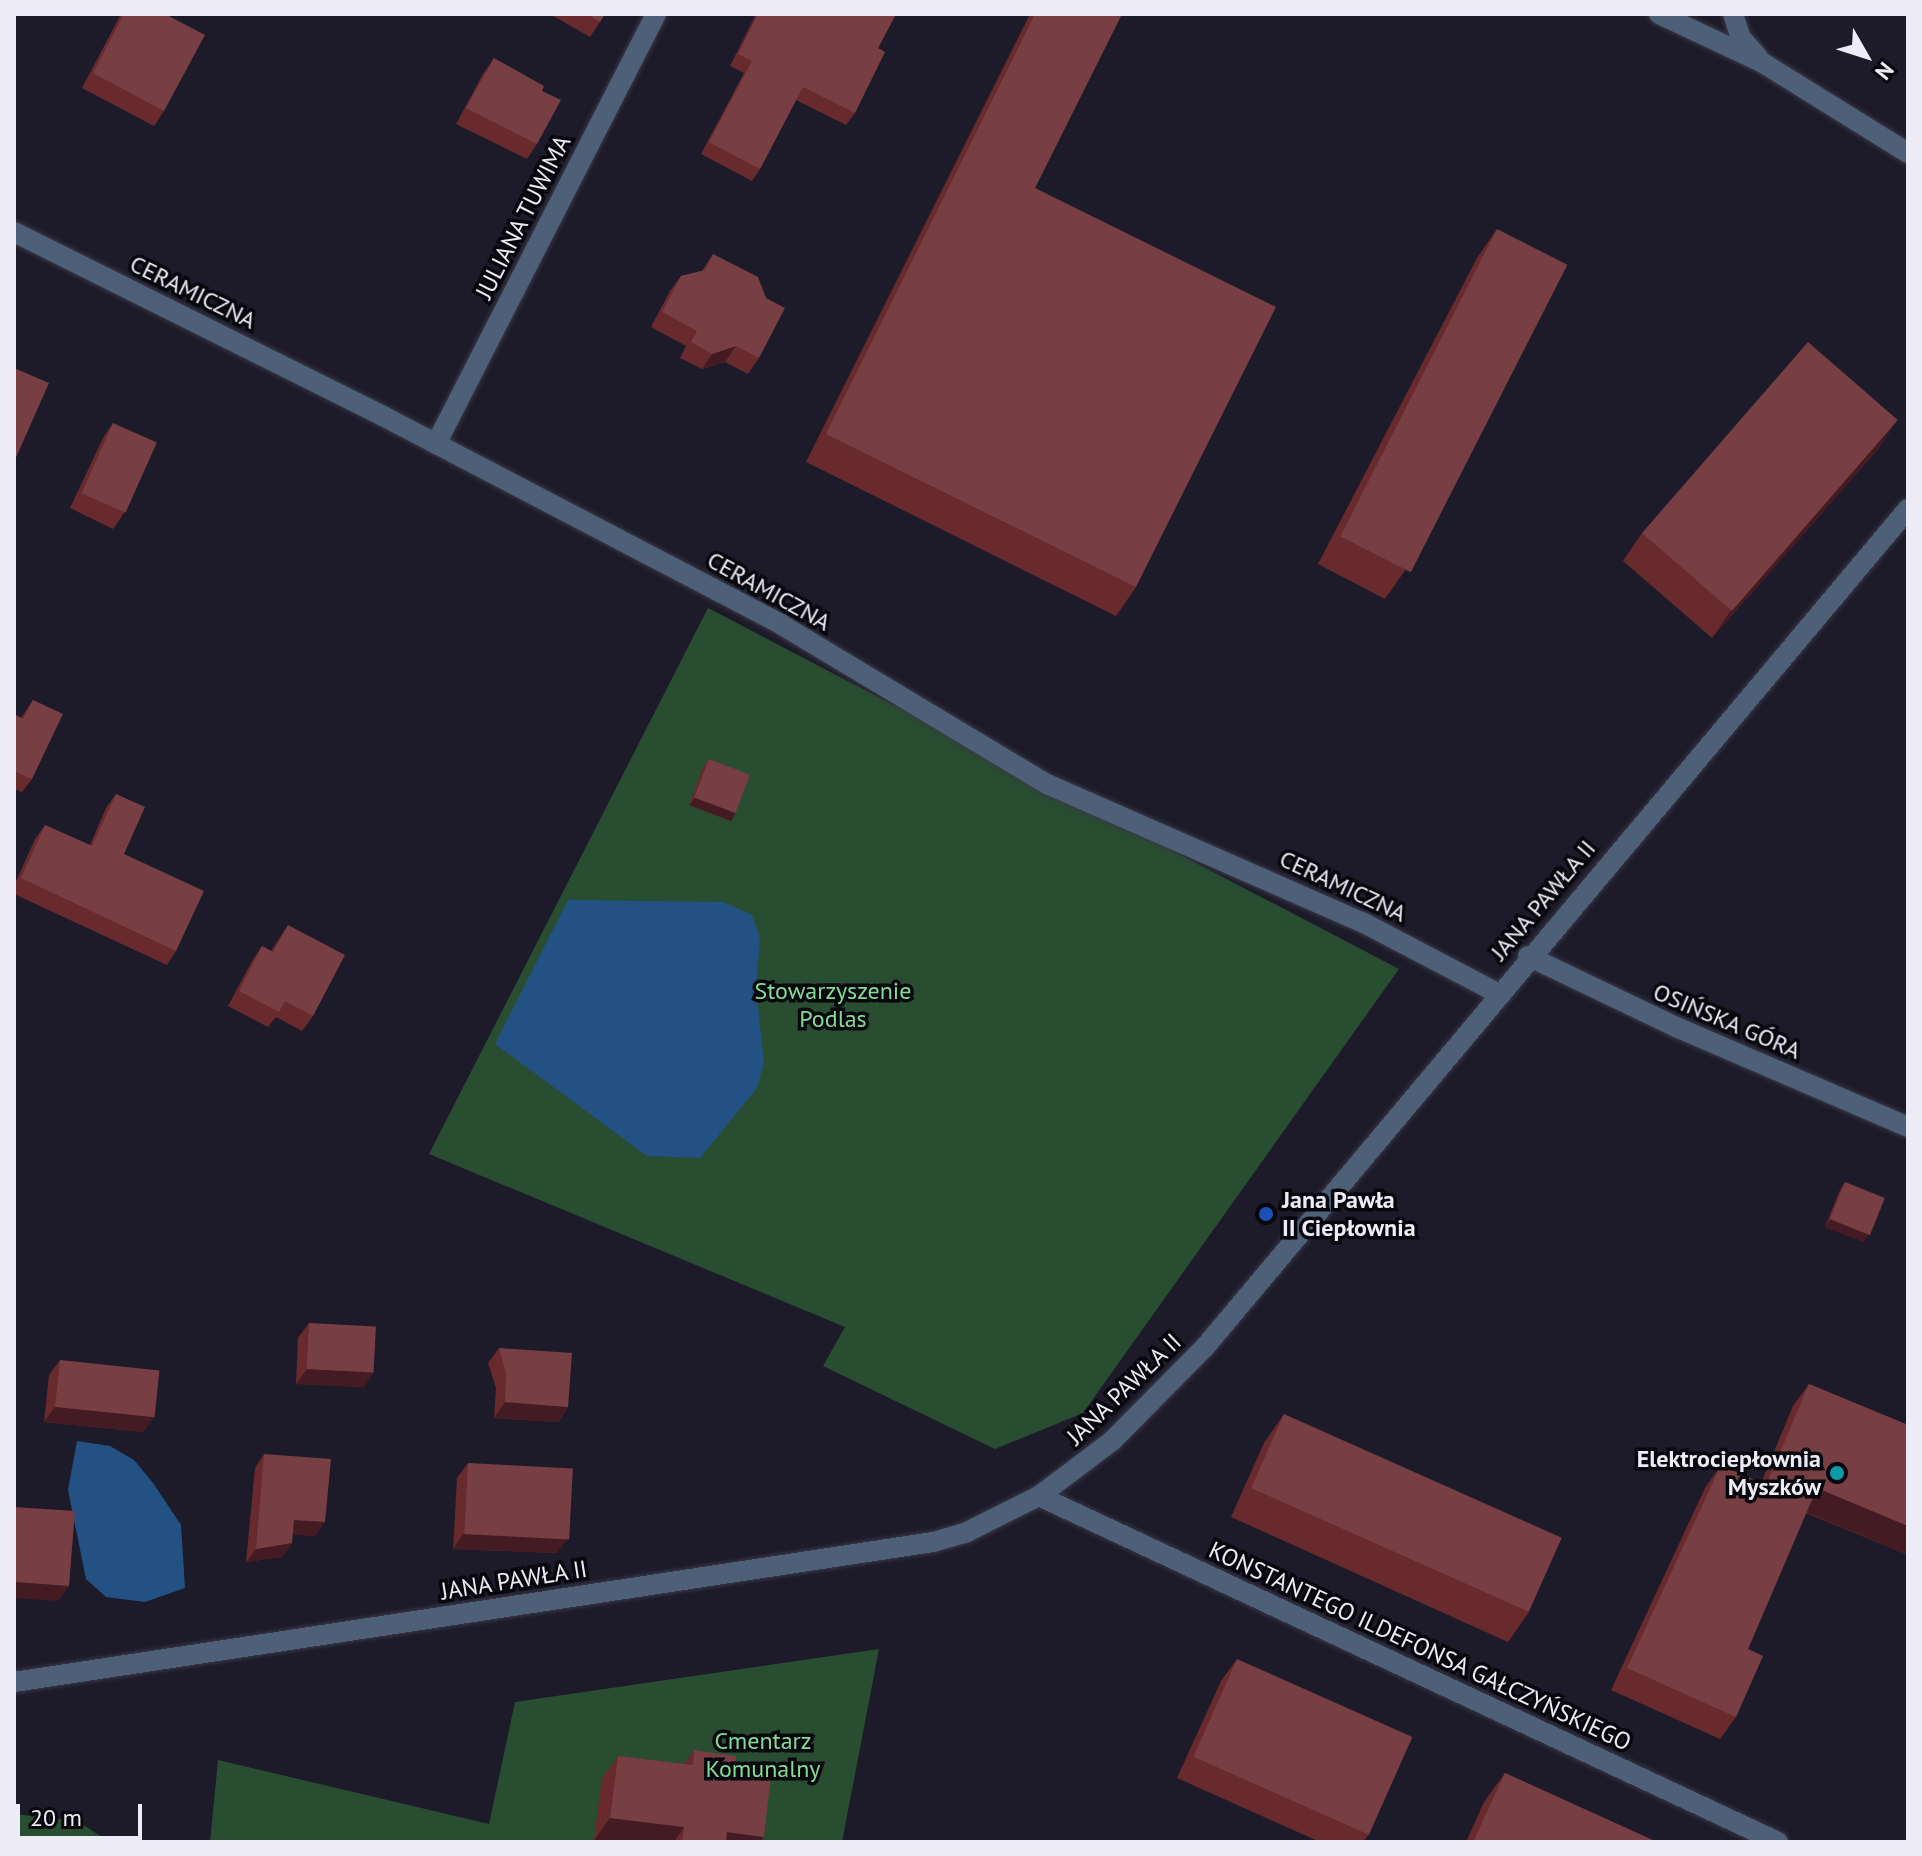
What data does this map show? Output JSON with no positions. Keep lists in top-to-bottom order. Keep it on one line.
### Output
{"streets":{"street":["JULIANA TUWIMA","CERAMICZNA","JANA PAWŁA II","OSIŃSKA GÓRA","KONSTANTEGO ILDEFONSA GAŁCZYŃSKIEGO"]},"crossings":[["JULIANA TUWIMA","CERAMICZNA"],["CERAMICZNA","JANA PAWŁA II"],["JANA PAWŁA II","OSIŃSKA GÓRA"],["JANA PAWŁA II","KONSTANTEGO ILDEFONSA GAŁCZYŃSKIEGO"]],"parks":["Stowarzyszenie Podlas","Cmentarz Komunalny"],"places":["Jana Pawła II Ciepłownia","Elektrociepłownia Myszków"],"scale_bar":"20 m","north":"bottom right"}
